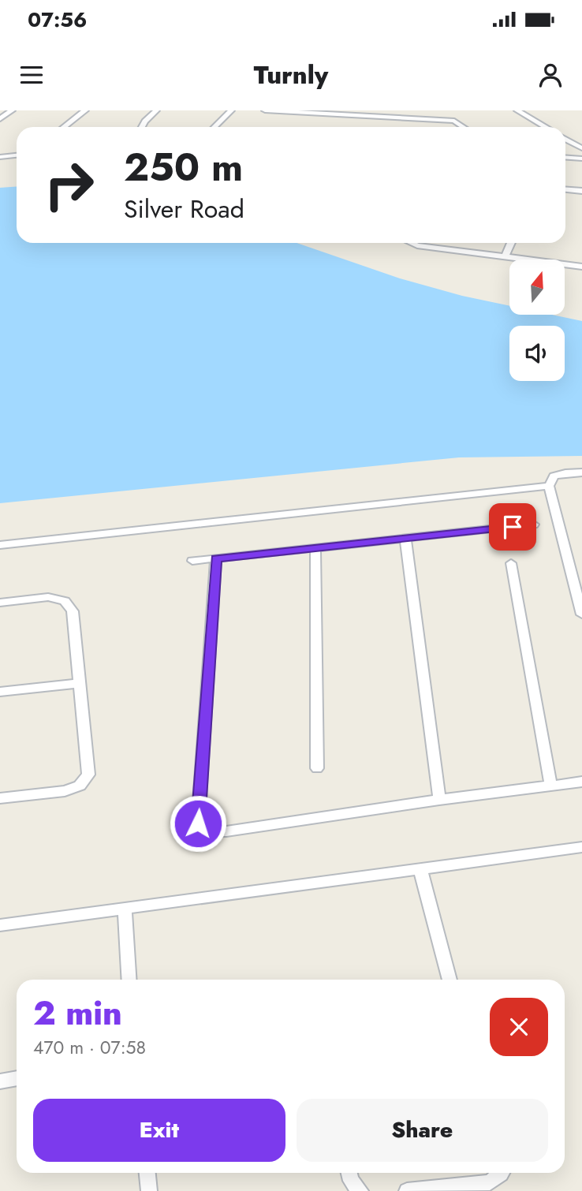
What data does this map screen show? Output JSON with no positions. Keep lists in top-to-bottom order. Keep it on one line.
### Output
{"north":"top","page":{"status":"07:56","header":"Turnly","turn":["250 m","Silver Road"],"heading":["2 min","470 m · 07:58"],"buttons":["Exit","Share"]}}
